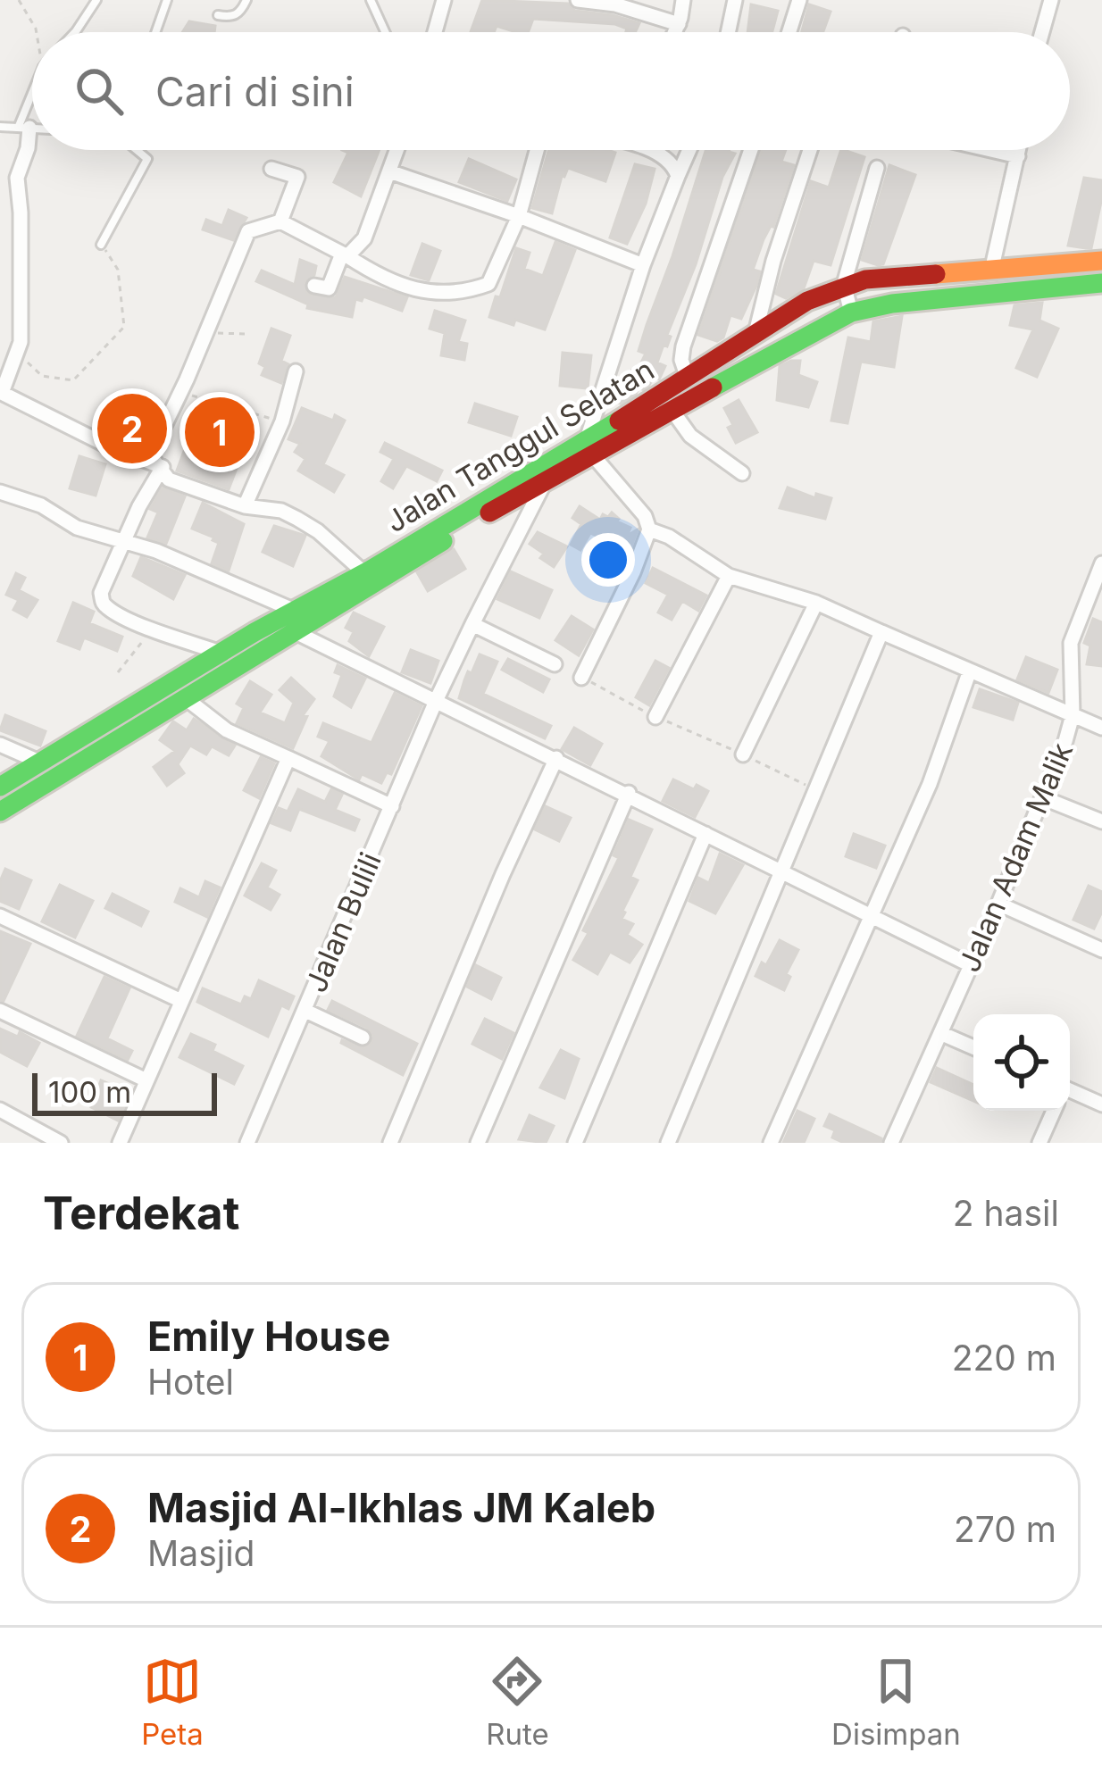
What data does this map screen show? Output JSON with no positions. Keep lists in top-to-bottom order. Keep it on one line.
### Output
{"streets":{"street":["Jalan Tanggul Selatan","Jalan Adam Malik","Jalan Bulili"]},"crossings":[["Jalan Tanggul Selatan","Jalan Bulili"]],"scale_bar":"100 m","page":{"search":"Cari di sini","pins":["2","1"],"scale":"100 m","heading":["Terdekat","2 hasil"],"list":[{"mark":"1","name":"Emily House","note":"Hotel","value":"220 m"},{"mark":"2","name":"Masjid Al-Ikhlas JM Kaleb","note":"Masjid","value":"270 m"}],"nav":["Peta","Rute","Disimpan"]}}
